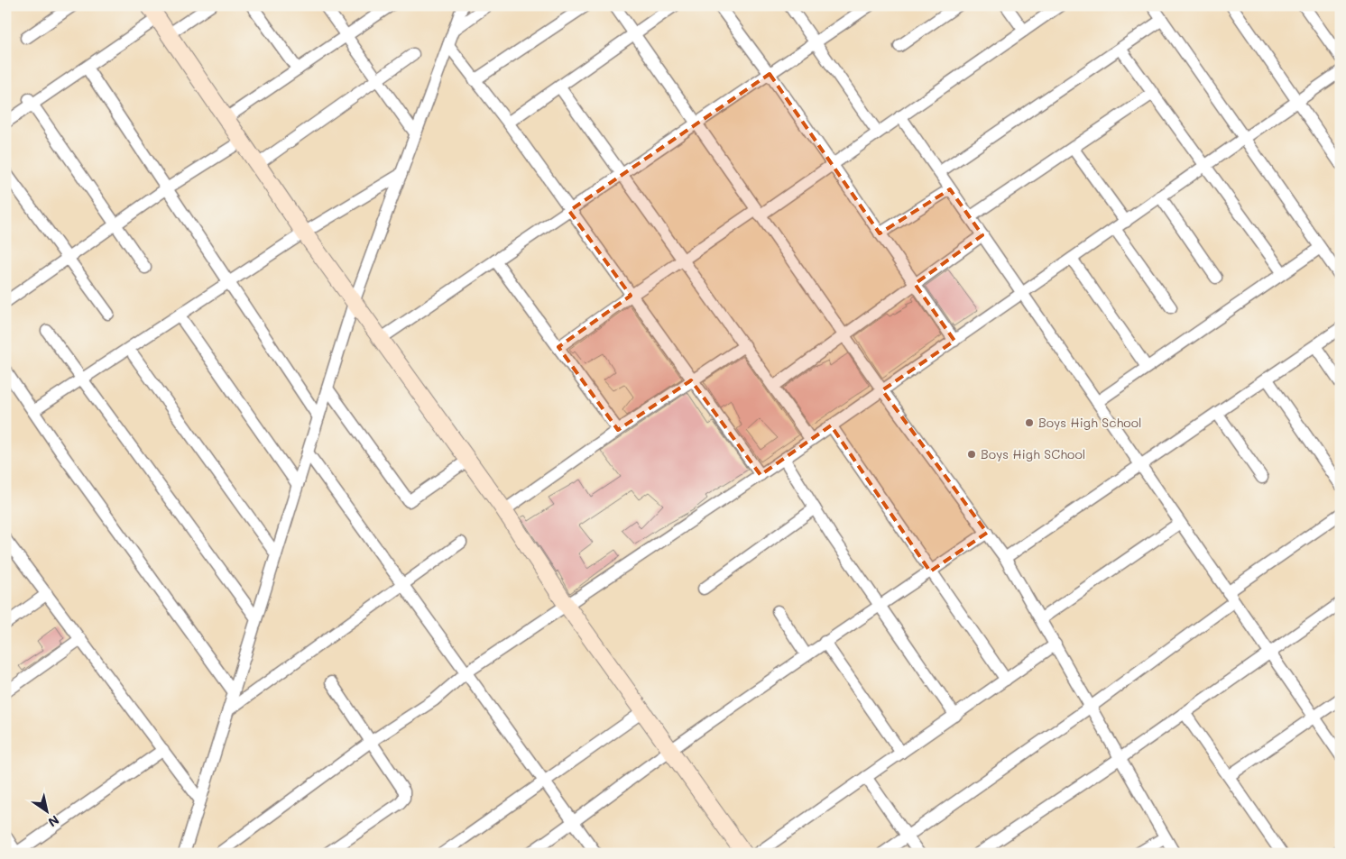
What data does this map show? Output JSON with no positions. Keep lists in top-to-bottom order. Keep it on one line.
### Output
{"places":["Boys High School","Boys High SChool"],"north":"bottom right"}
